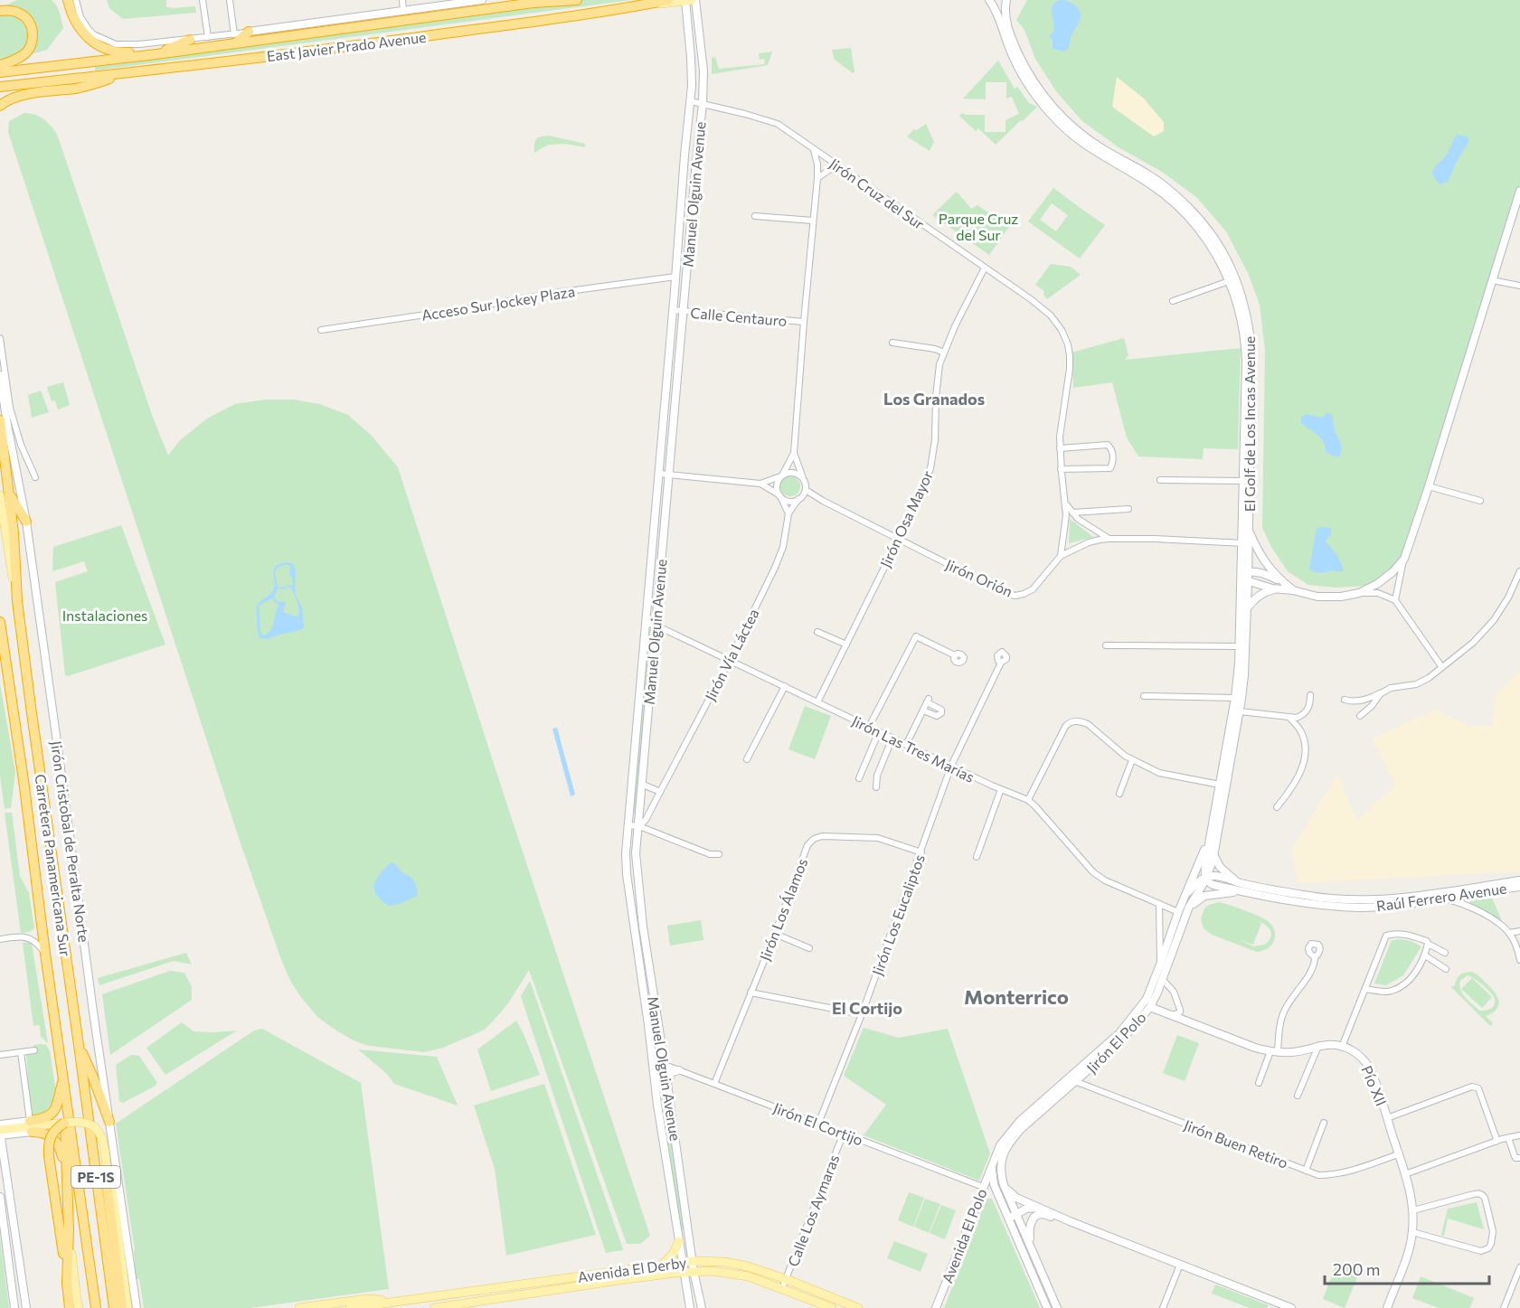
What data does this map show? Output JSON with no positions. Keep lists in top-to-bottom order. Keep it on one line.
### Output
{"streets":{"highway":["East Javier Prado Avenue","Carretera Panamericana Sur","PE-1S"],"main road":["Avenida El Derby"],"street":["Jirón Cruz del Sur","Manuel Olguin Avenue","Acceso Sur Jockey Plaza","Calle Centauro","El Golf de Los Incas Avenue","Jirón Osa Mayor","Jirón Orión","Jirón Vía Láctea","Jirón Las Tres Marías","Jirón Cristobal de Peralta Norte","Raúl Ferrero Avenue","Jirón Los Álamos","Jirón Los Eucaliptos","Jirón El Polo","Pío XII","Jirón El Cortijo","Jirón Buen Retiro","Calle Los Aymaras","Avenida El Polo"]},"crossings":[["East Javier Prado Avenue","Manuel Olguin Avenue"],["Jirón Cruz del Sur","Manuel Olguin Avenue"],["Jirón Cruz del Sur","Jirón Osa Mayor"],["Jirón Cruz del Sur","Jirón Orión"],["Manuel Olguin Avenue","Acceso Sur Jockey Plaza"],["Manuel Olguin Avenue","Calle Centauro"],["Manuel Olguin Avenue","Jirón Vía Láctea"],["Manuel Olguin Avenue","Jirón Las Tres Marías"],["Manuel Olguin Avenue","Jirón El Cortijo"],["Manuel Olguin Avenue","Avenida El Derby"],["El Golf de Los Incas Avenue","Jirón Orión"],["El Golf de Los Incas Avenue","Raúl Ferrero Avenue"],["El Golf de Los Incas Avenue","Jirón El Polo"],["Jirón Osa Mayor","Jirón Orión"],["Jirón Osa Mayor","Jirón Las Tres Marías"],["Jirón Orión","Jirón Vía Láctea"],["Jirón Vía Láctea","Jirón Las Tres Marías"],["Jirón Las Tres Marías","Jirón Los Eucaliptos"],["Jirón Las Tres Marías","Jirón El Polo"],["Carretera Panamericana Sur","PE-1S"],["Raúl Ferrero Avenue","Jirón El Polo"],["Jirón Los Álamos","Jirón Los Eucaliptos"],["Jirón Los Álamos","Jirón El Cortijo"],["Jirón Los Eucaliptos","Jirón El Cortijo"],["Jirón El Polo","Jirón Buen Retiro"],["Jirón El Polo","Avenida El Polo"],["Pío XII","Jirón Buen Retiro"],["Jirón El Cortijo","Calle Los Aymaras"],["Jirón El Cortijo","Avenida El Polo"],["Calle Los Aymaras","Avenida El Derby"]],"districts":["Los Granados","Monterrico","El Cortijo"],"parks":["Parque Cruz del Sur","Instalaciones"],"scale_bar":"200 m"}
